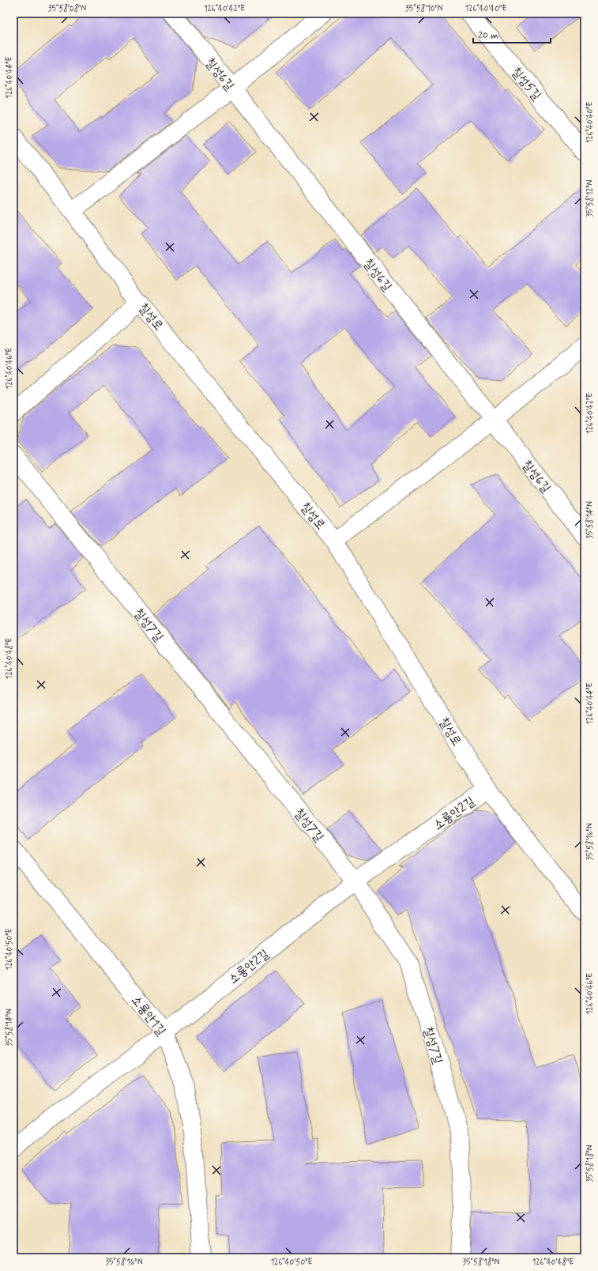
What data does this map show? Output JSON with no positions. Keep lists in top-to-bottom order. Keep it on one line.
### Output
{"streets":{"street":["칠성6길","칠성5길","칠성로","칠성7길","소룡안2길","소룡안1길"]},"crossings":[["칠성로","소룡안2길"],["칠성7길","소룡안2길"],["소룡안2길","소룡안1길"]],"scale_bar":"20 m","coordinates":["35°58'08\"N","126°40'42\"E","35°58'10\"N","126°40'40\"E","126°40'44\"E","35°58'12\"N","126°40'46\"E","35°58'14\"N","126°40'48\"E","35°58'16\"N","126°40'50\"E","35°58'18\"N"]}
